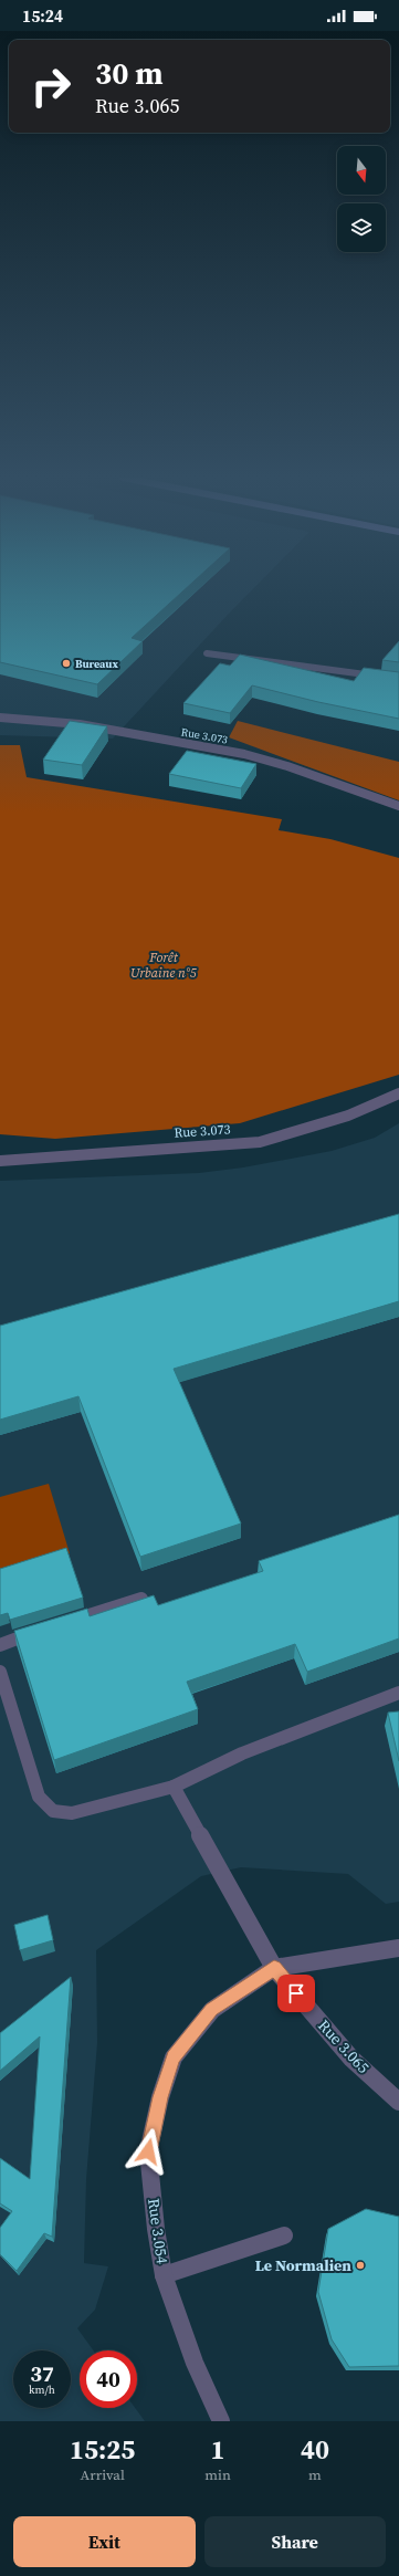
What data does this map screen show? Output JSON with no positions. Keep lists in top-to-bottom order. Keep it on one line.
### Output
{"streets":{"street":["Rue 3.073","Rue 3.065","Rue 3.054"]},"crossings":[["Rue 3.065","Rue 3.054"]],"parks":["Forêt Urbaine n°5"],"places":["Bureaux","Le Normalien"],"north":"bottom","page":{"status":"15:24","turn":["30 m","Rue 3.065"],"speed":"37 km/h","limit":"40","eta":["15:25","Arrival","1","min","40","m"],"buttons":["Exit","Share"]}}
